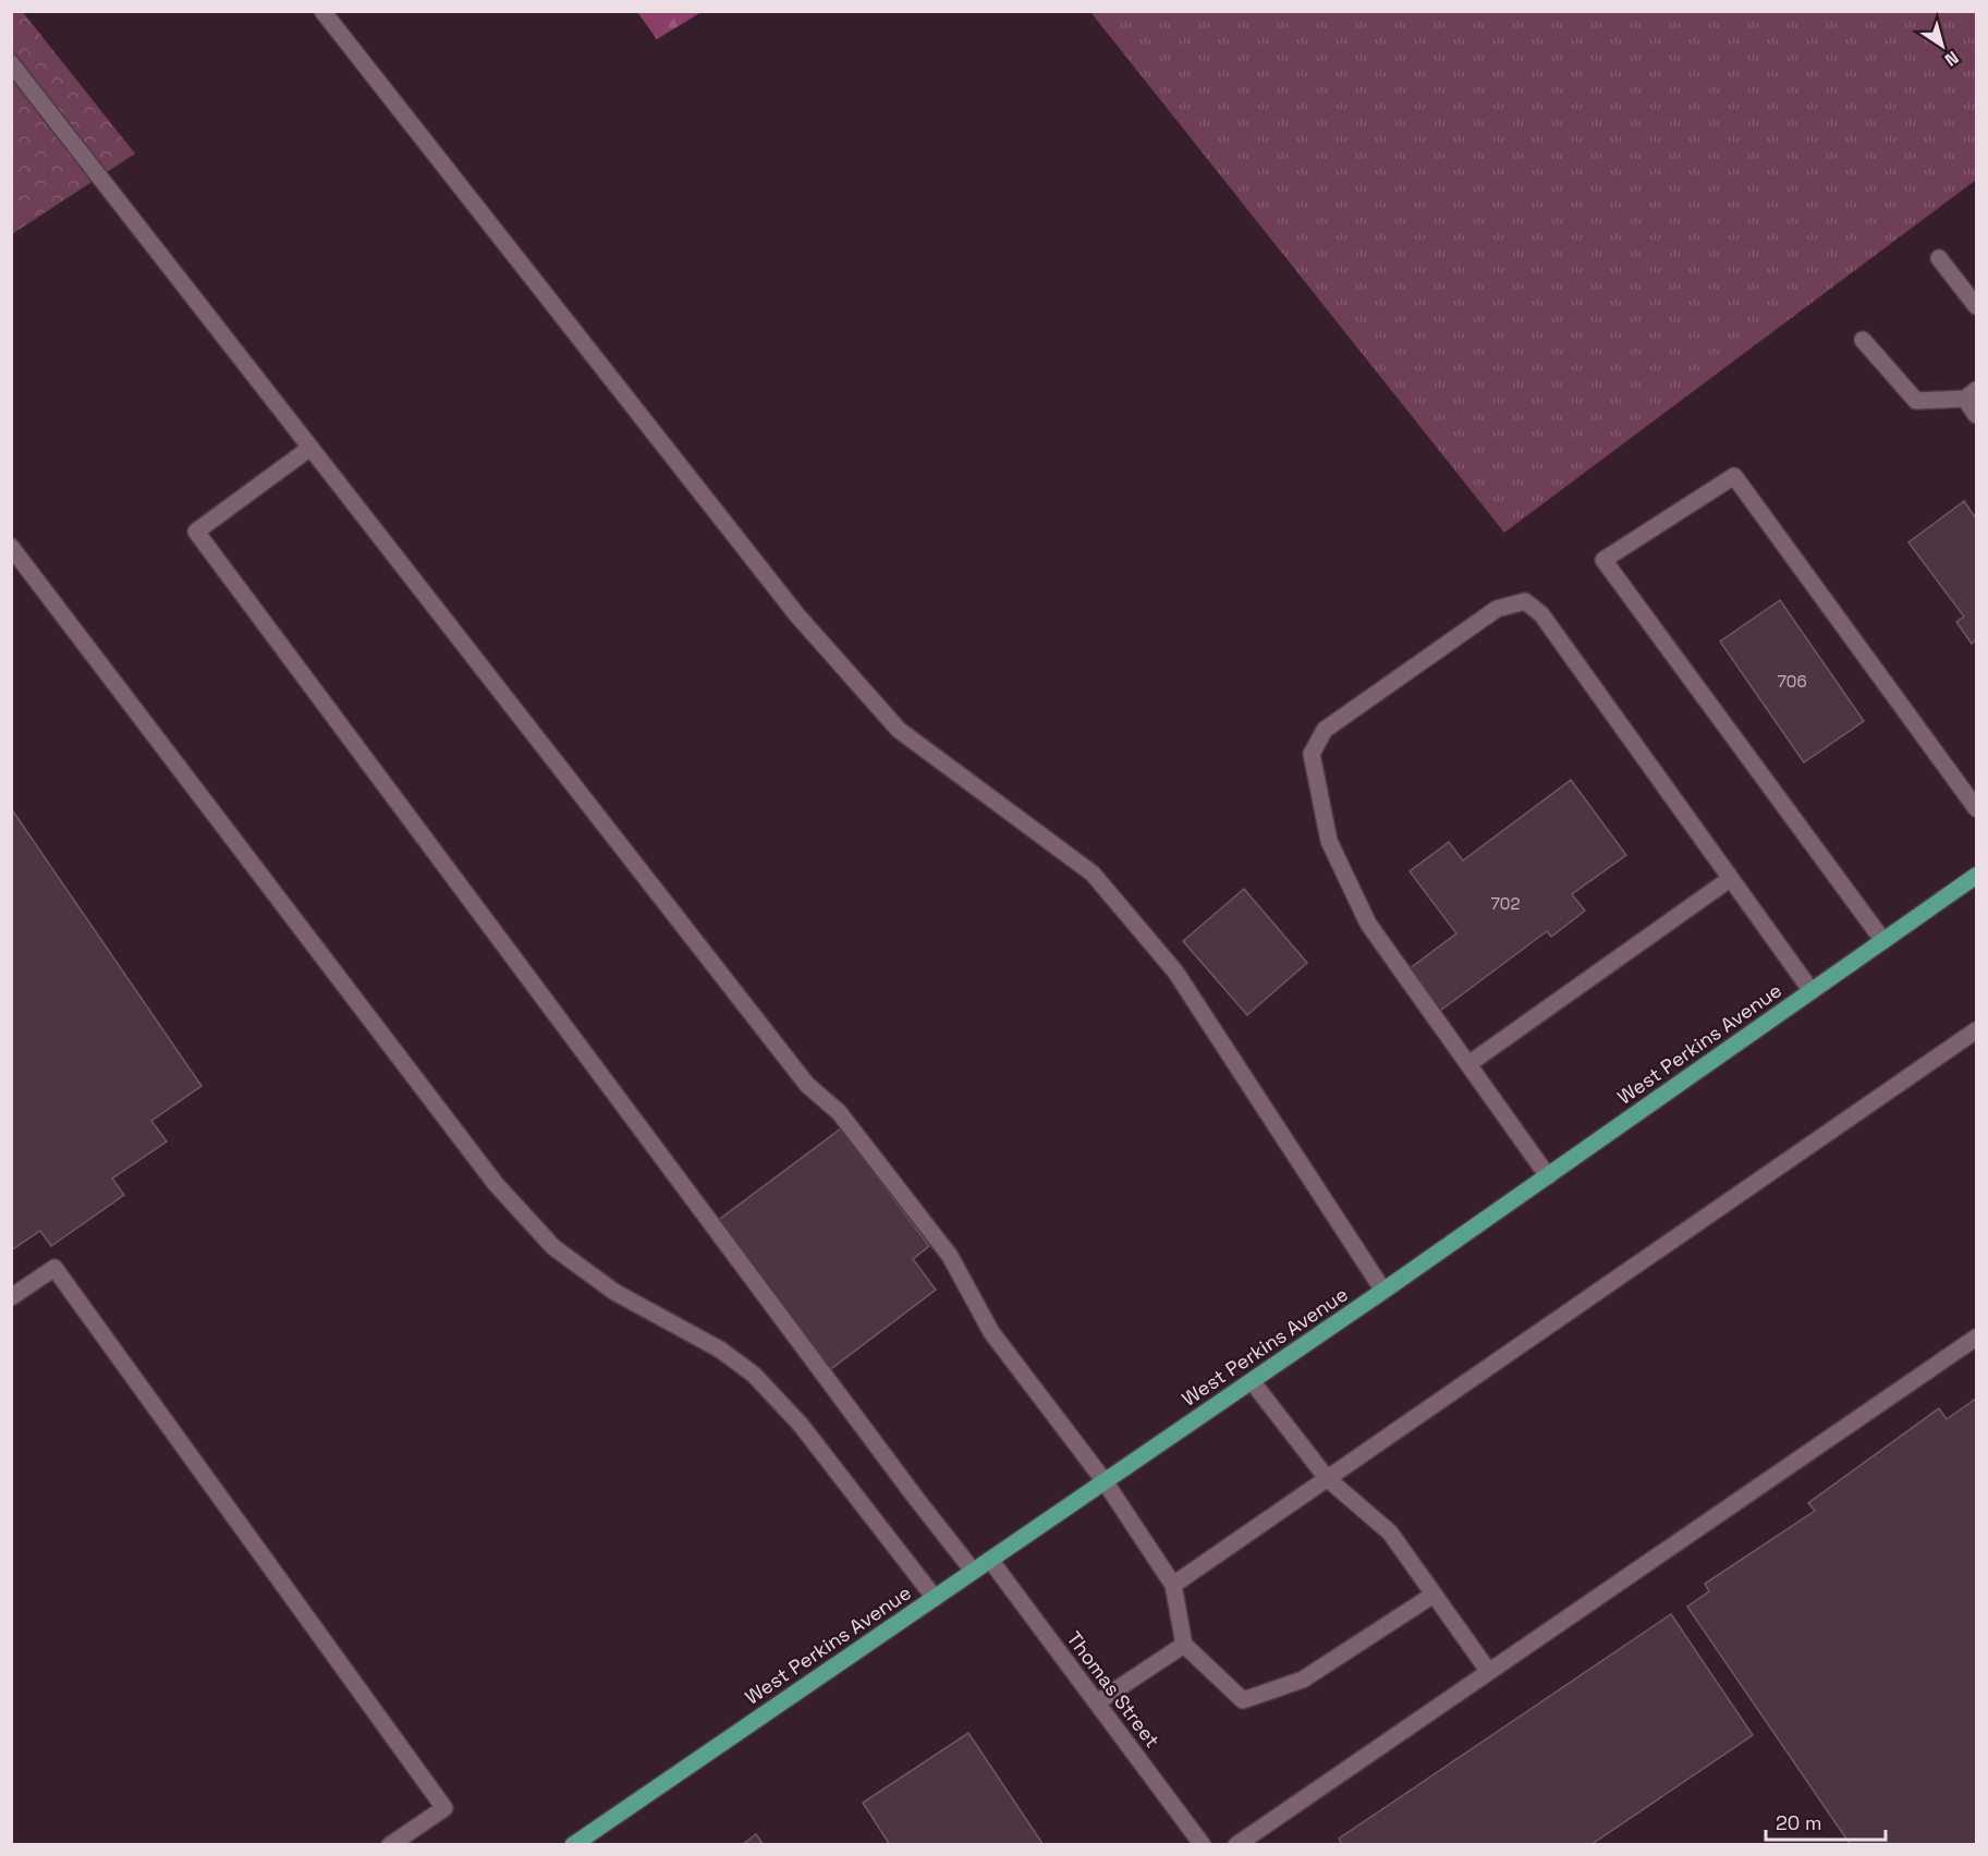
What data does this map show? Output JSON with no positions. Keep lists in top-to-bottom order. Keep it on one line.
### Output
{"streets":{"main road":["West Perkins Avenue"],"street":["Thomas Street"]},"crossings":[["West Perkins Avenue","Thomas Street"]],"house_numbers":["706","702"],"scale_bar":"20 m","north":"bottom right"}
